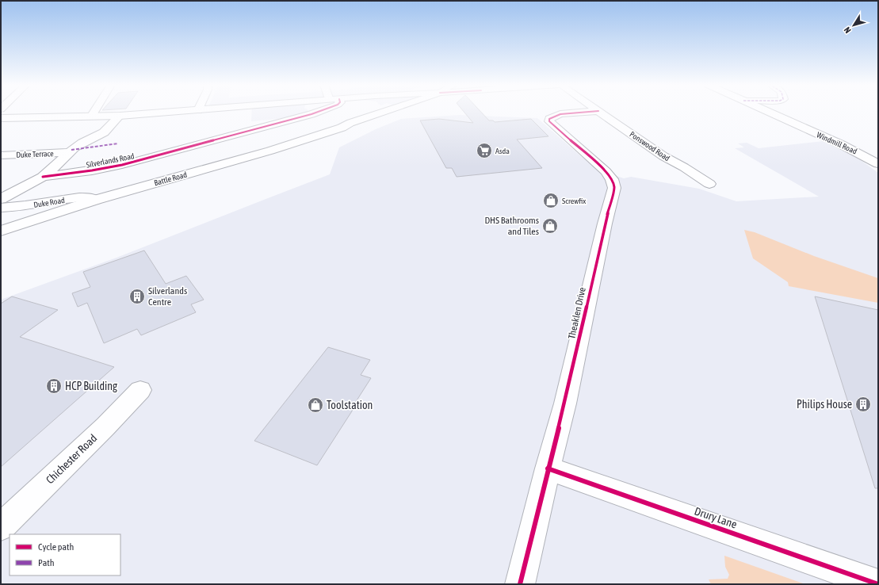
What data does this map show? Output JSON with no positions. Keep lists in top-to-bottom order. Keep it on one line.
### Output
{"streets":{"main road":["Windmill Road","Ponswood Road","Duke Terrace","Silverlands Road","Battle Road","Duke Road","Theaklen Drive","Chichester Road","Drury Lane"]},"crossings":[["Battle Road","Duke Road"],["Theaklen Drive","Drury Lane"]],"places":{"supermarket":["Asda"],"shop":["Screwfix","DHS Bathrooms and Tiles","Toolstation"],"building":["Silverlands Centre","HCP Building","Philips House"]},"legend":["Cycle path","Path"],"north":"bottom left"}
